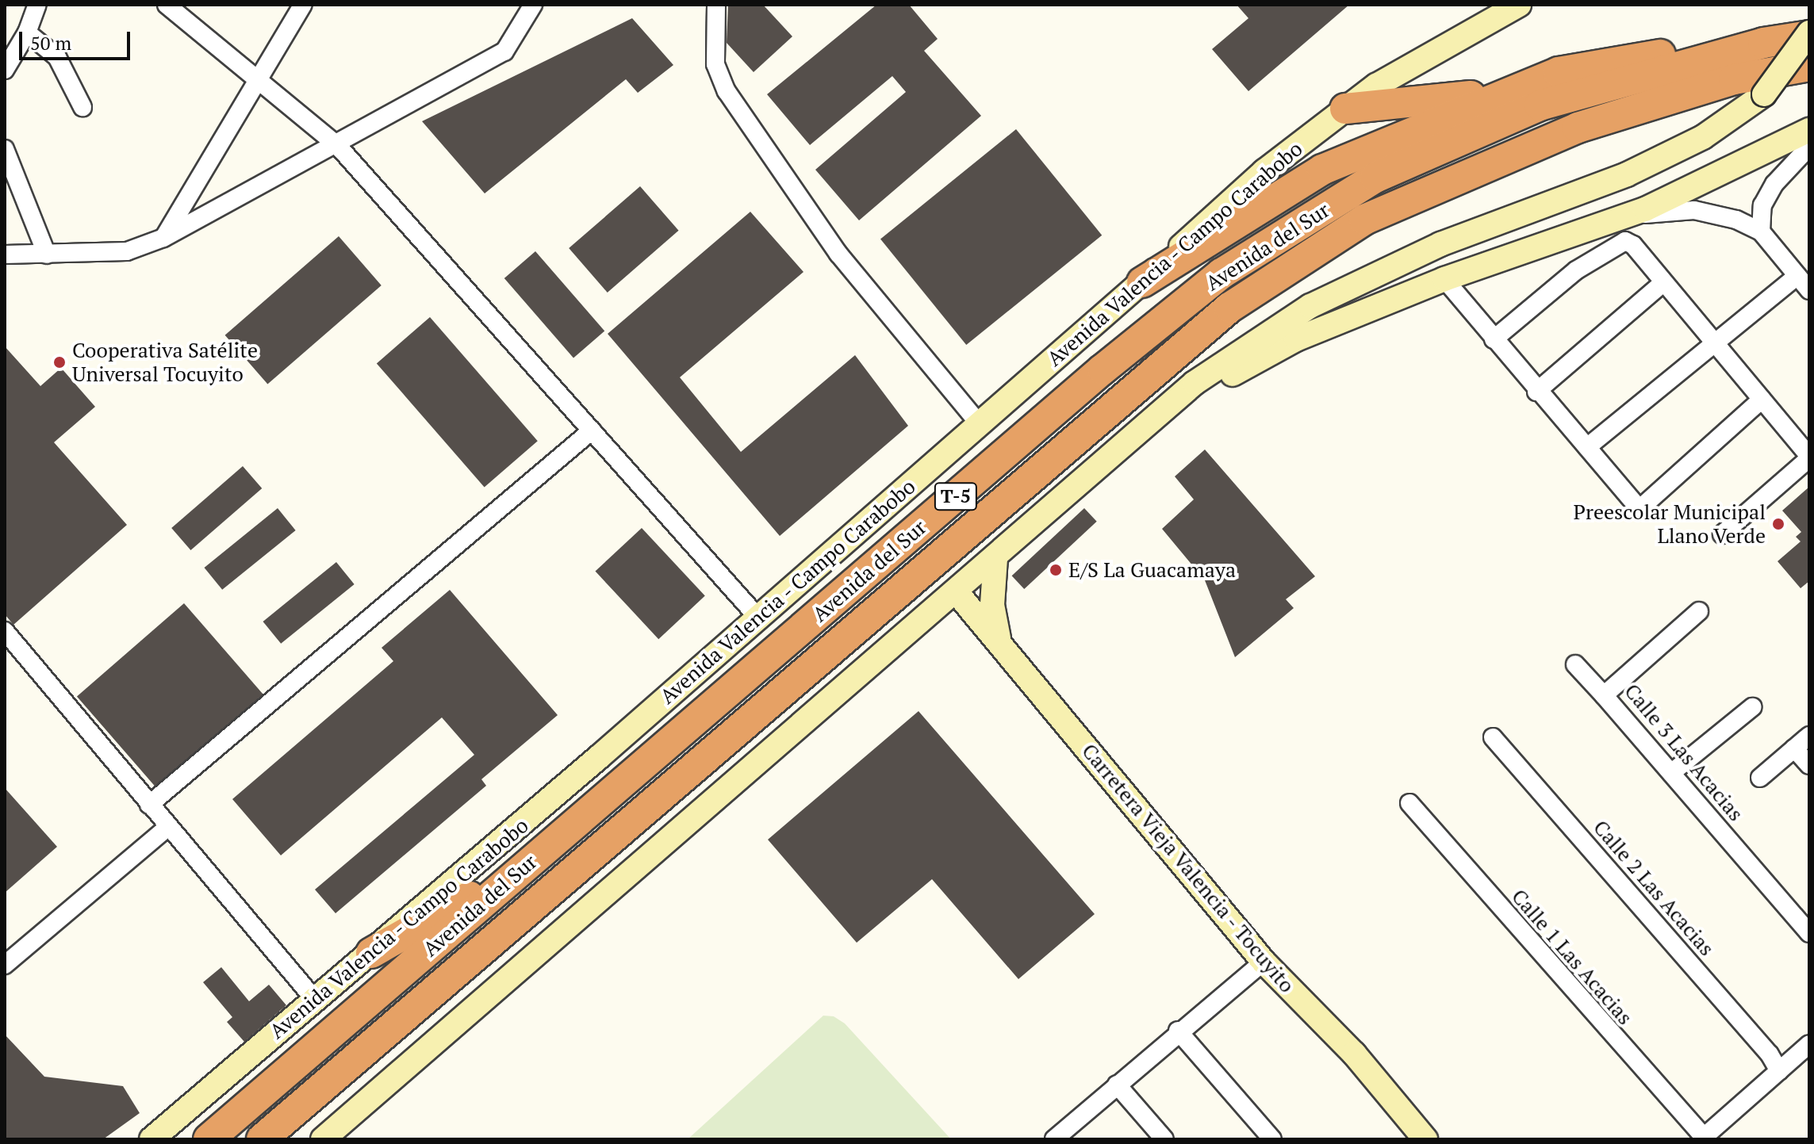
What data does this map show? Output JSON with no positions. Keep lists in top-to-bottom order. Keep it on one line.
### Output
{"streets":{"highway":["Avenida del Sur","T-5"],"street":["Avenida Valencia - Campo Carabobo","Calle 3 Las Acacias","Carretera Vieja Valencia - Tocuyito","Calle 2 Las Acacias","Calle 1 Las Acacias"]},"places":["Cooperativa Satélite Universal Tocuyito","Preescolar Municipal Llano Verde","E/S La Guacamaya"],"scale_bar":"50 m"}
